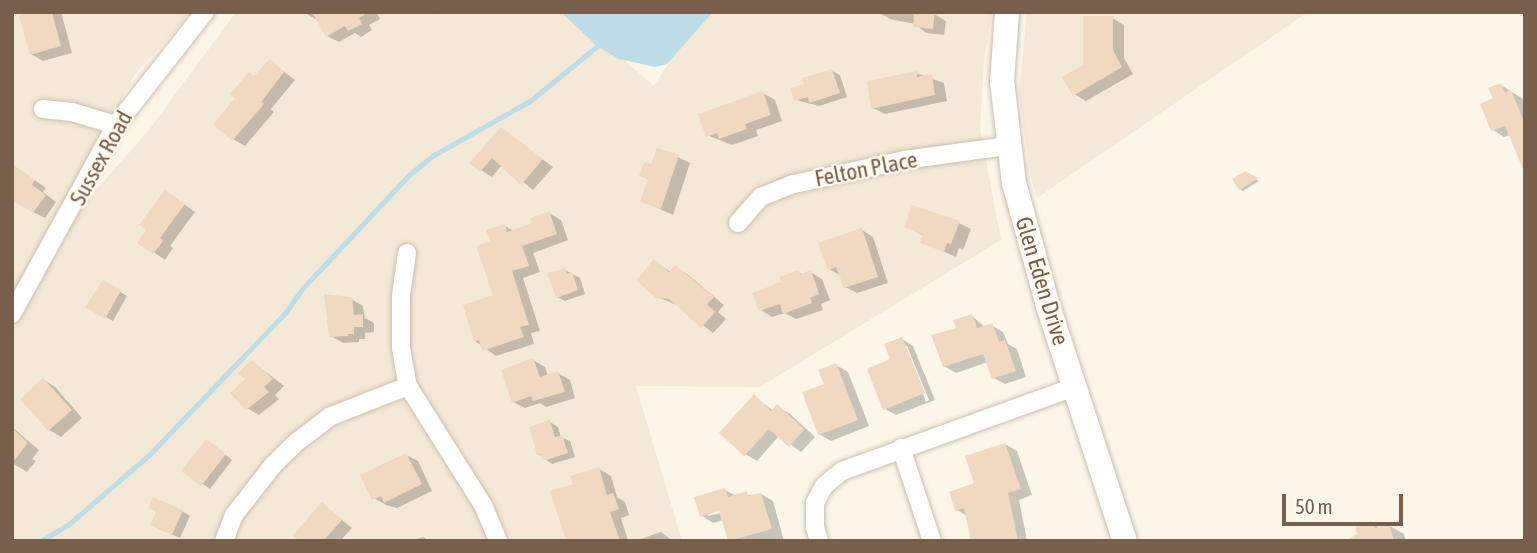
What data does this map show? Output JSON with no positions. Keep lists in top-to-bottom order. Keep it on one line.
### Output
{"streets":{"main road":["Glen Eden Drive"],"street":["Sussex Road","Felton Place"]},"crossings":[["Felton Place","Glen Eden Drive"]],"scale_bar":"50 m"}
